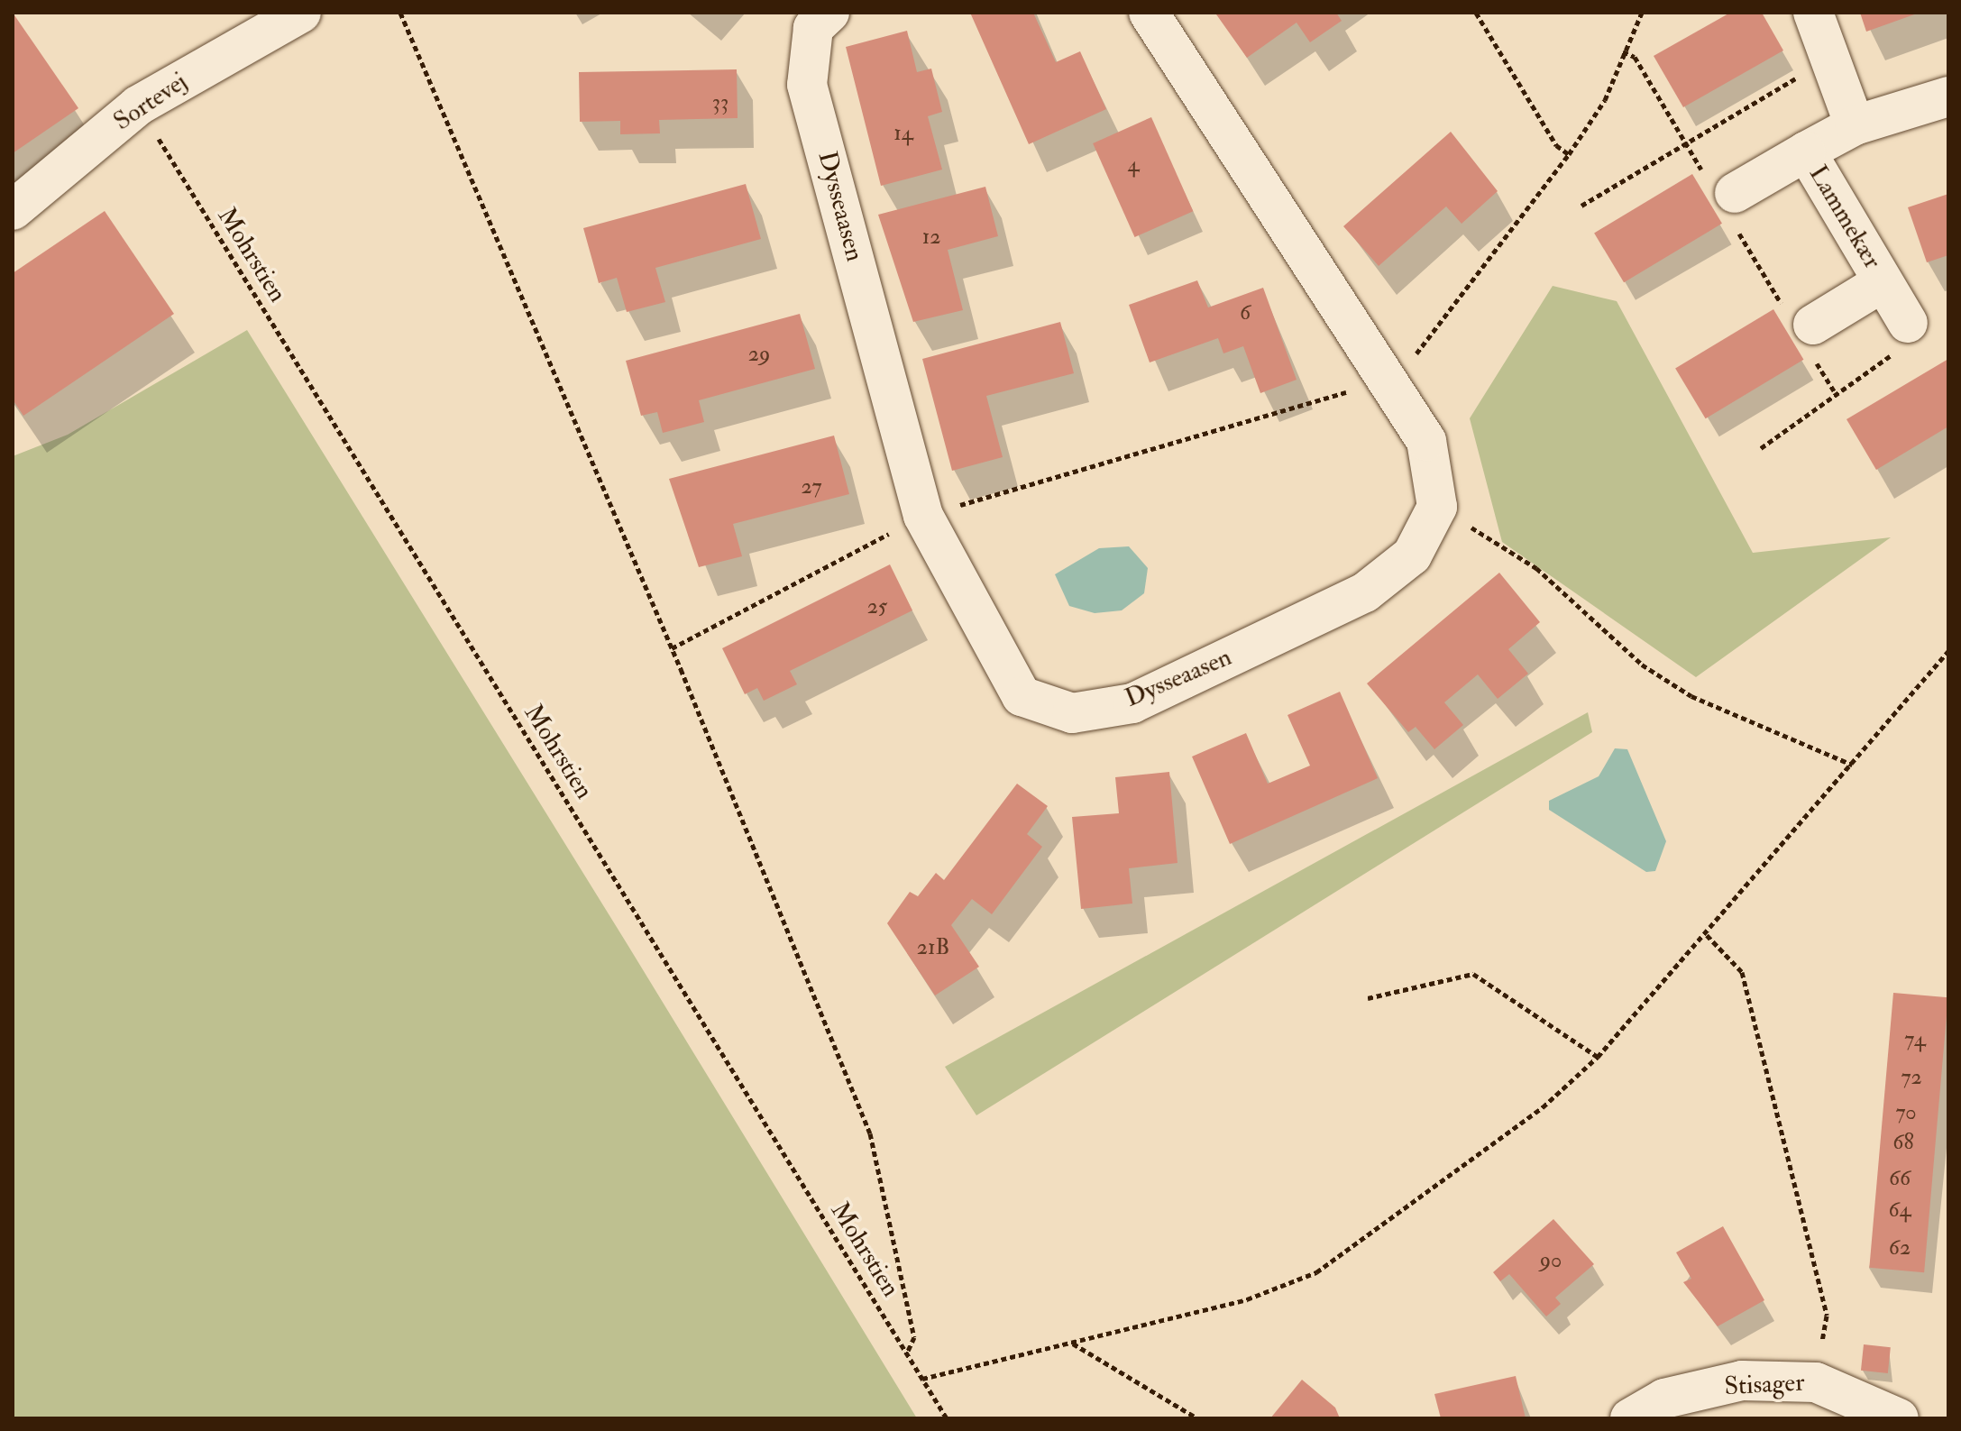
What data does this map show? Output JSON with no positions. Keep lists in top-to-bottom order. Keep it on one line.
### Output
{"streets":{"street":["Sortevej","Dysseaasen","Lammekær","Stisager"],"path":["Mohrstien"]},"crossings":[["Sortevej","Mohrstien"]],"house_numbers":["33","14","4","12","6","29","27","25","21B","74","72","70","68","66","64","62","90"]}
